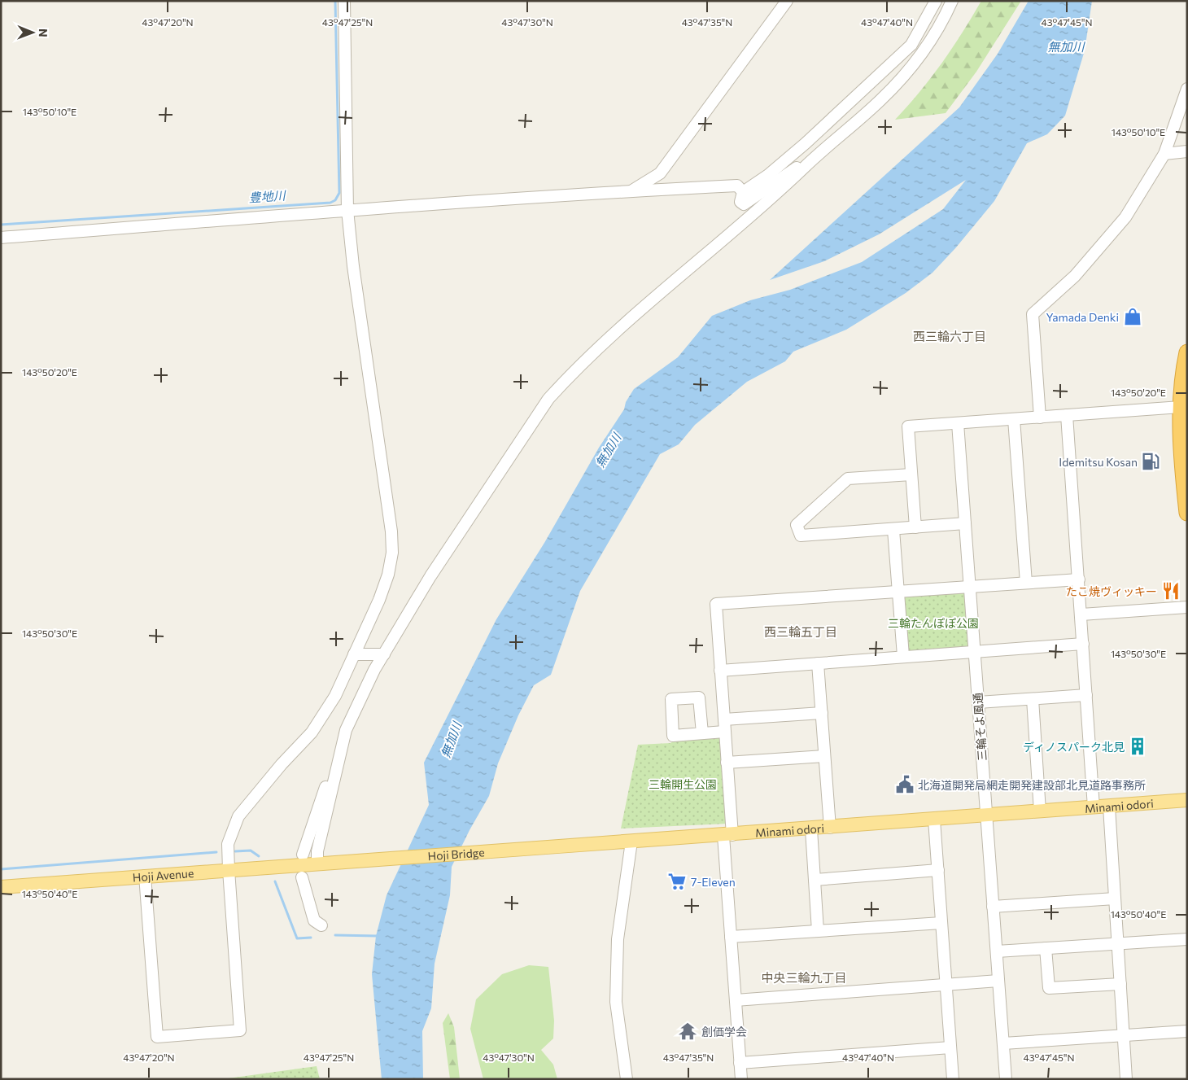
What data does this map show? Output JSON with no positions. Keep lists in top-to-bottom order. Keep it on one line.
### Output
{"streets":{"main road":["Minami odori","Hoji Bridge","Hoji Avenue"],"street":["三輪そよ風通"]},"crossings":[["三輪そよ風通","Minami odori"],["Minami odori","Hoji Bridge"],["Hoji Bridge","Hoji Avenue"]],"districts":["西三輪六丁目","西三輪五丁目","中央三輪九丁目"],"water":["無加川","豊地川"],"parks":["三輪たんぽぽ公園","三輪開生公園"],"places":{"shop":["Yamada Denki"],"fuel station":["Idemitsu Kosan"],"restaurant":["たこ焼ヴィッキー"],"building":["ディノスパーク北見"],"public building":["北海道開発局網走開発建設部北見道路事務所"],"supermarket":["7-Eleven"],"temple":["創価学会"]},"north":"right","coordinates":["43°47'20\"N","43°47'25\"N","43°47'30\"N","43°47'35\"N","43°47'40\"N","43°47'45\"N","143°50'10\"E","143°50'20\"E","143°50'30\"E","143°50'40\"E"]}
